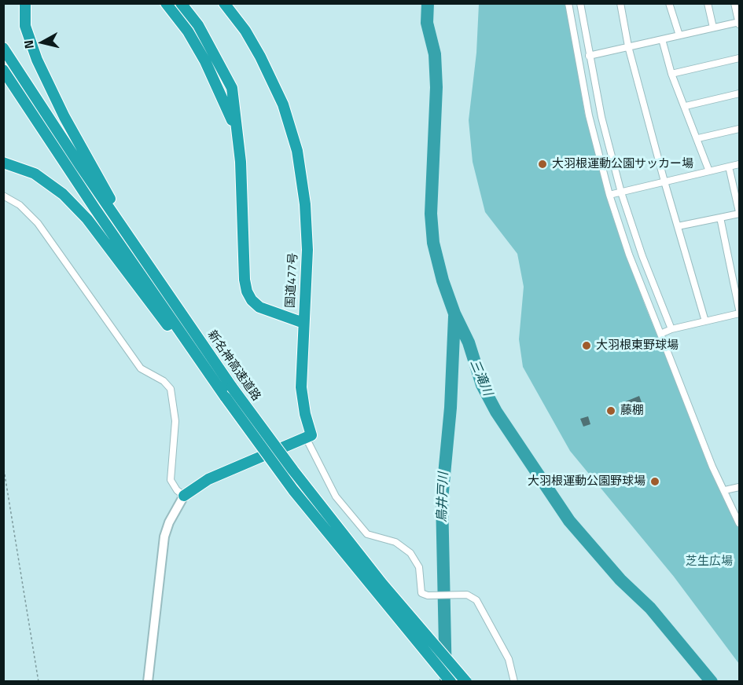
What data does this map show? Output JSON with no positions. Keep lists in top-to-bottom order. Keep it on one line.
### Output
{"streets":{"highway":["国道477号","新名神高速道路"]},"water":["三滝川","鳥井戸川"],"parks":["芝生広場"],"places":["大羽根運動公園サッカー場","大羽根東野球場","藤棚","大羽根運動公園野球場"],"north":"left"}
